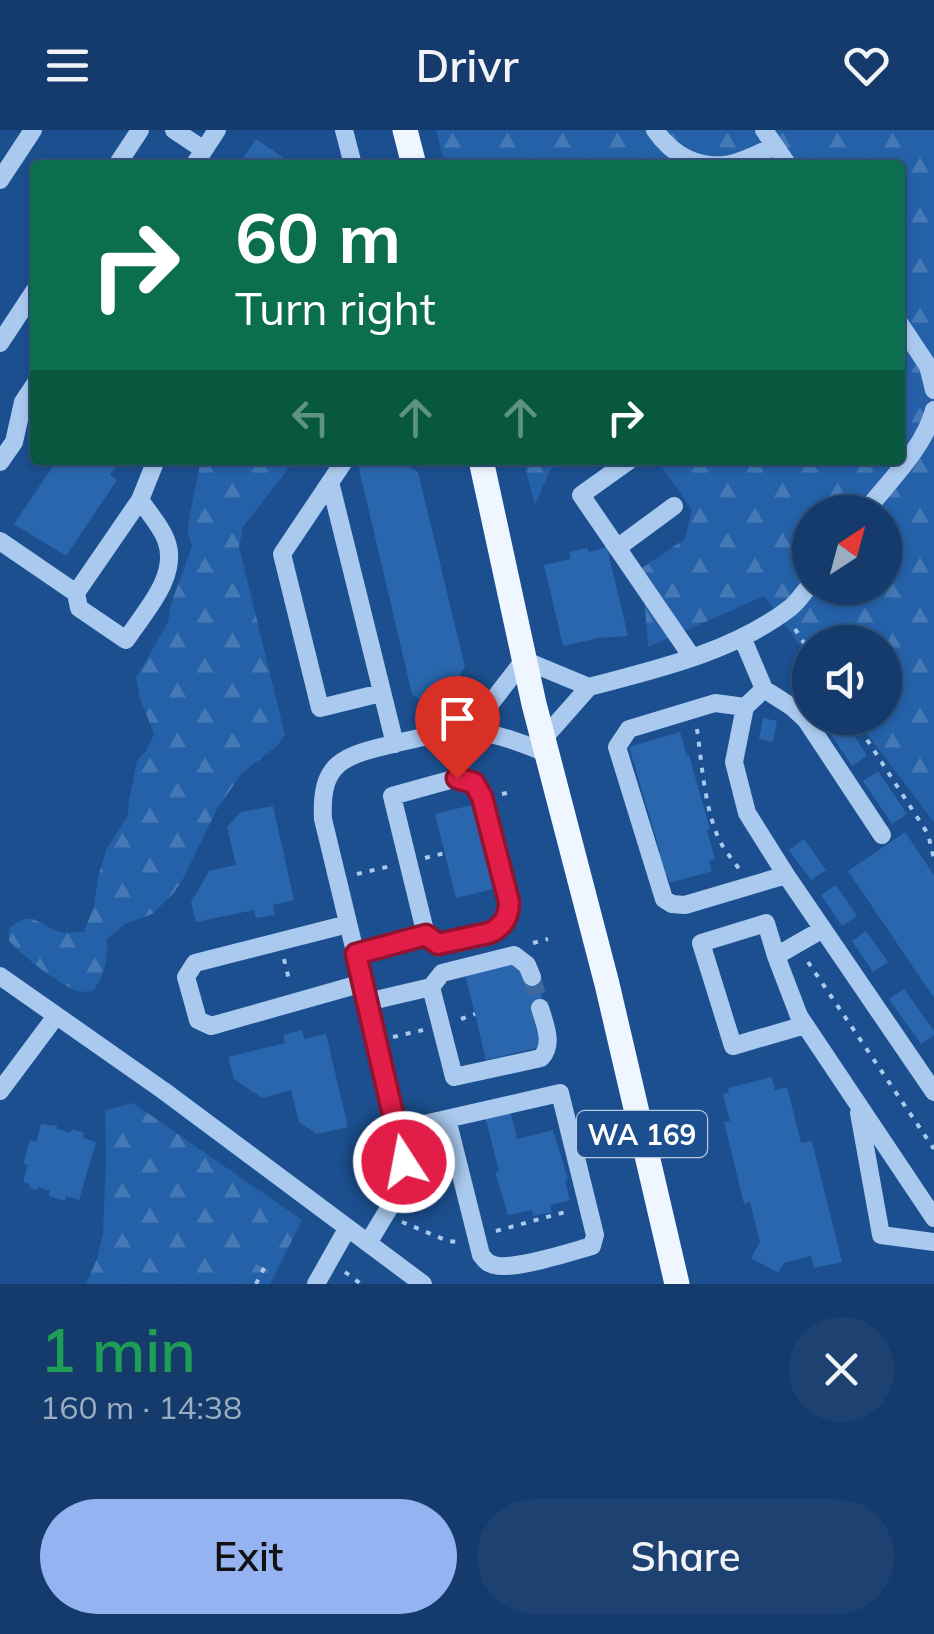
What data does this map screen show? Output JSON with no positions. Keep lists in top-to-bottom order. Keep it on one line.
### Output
{"streets":{"main road":["WA 169"]},"north":"top right","page":{"header":"Drivr","turn":["60 m","Turn right"],"heading":["1 min","160 m · 14:38"],"buttons":["Exit","Share"]}}
